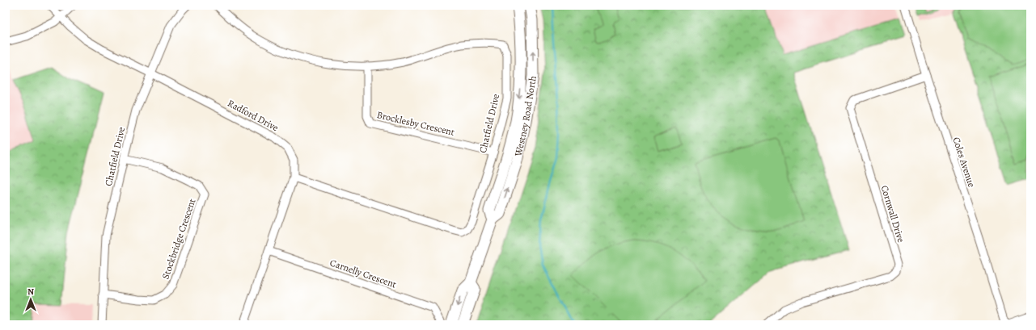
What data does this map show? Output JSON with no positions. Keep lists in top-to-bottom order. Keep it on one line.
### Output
{"streets":{"main road":["Westney Road North"],"street":["Radford Drive","Brocklesby Crescent","Chatfield Drive","Coles Avenue","Cornwall Drive","Stockbridge Crescent","Carnelly Crescent"]},"crossings":[["Radford Drive","Chatfield Drive"],["Radford Drive","Carnelly Crescent"],["Brocklesby Crescent","Chatfield Drive"],["Chatfield Drive","Stockbridge Crescent"],["Coles Avenue","Cornwall Drive"]],"north":"top"}
